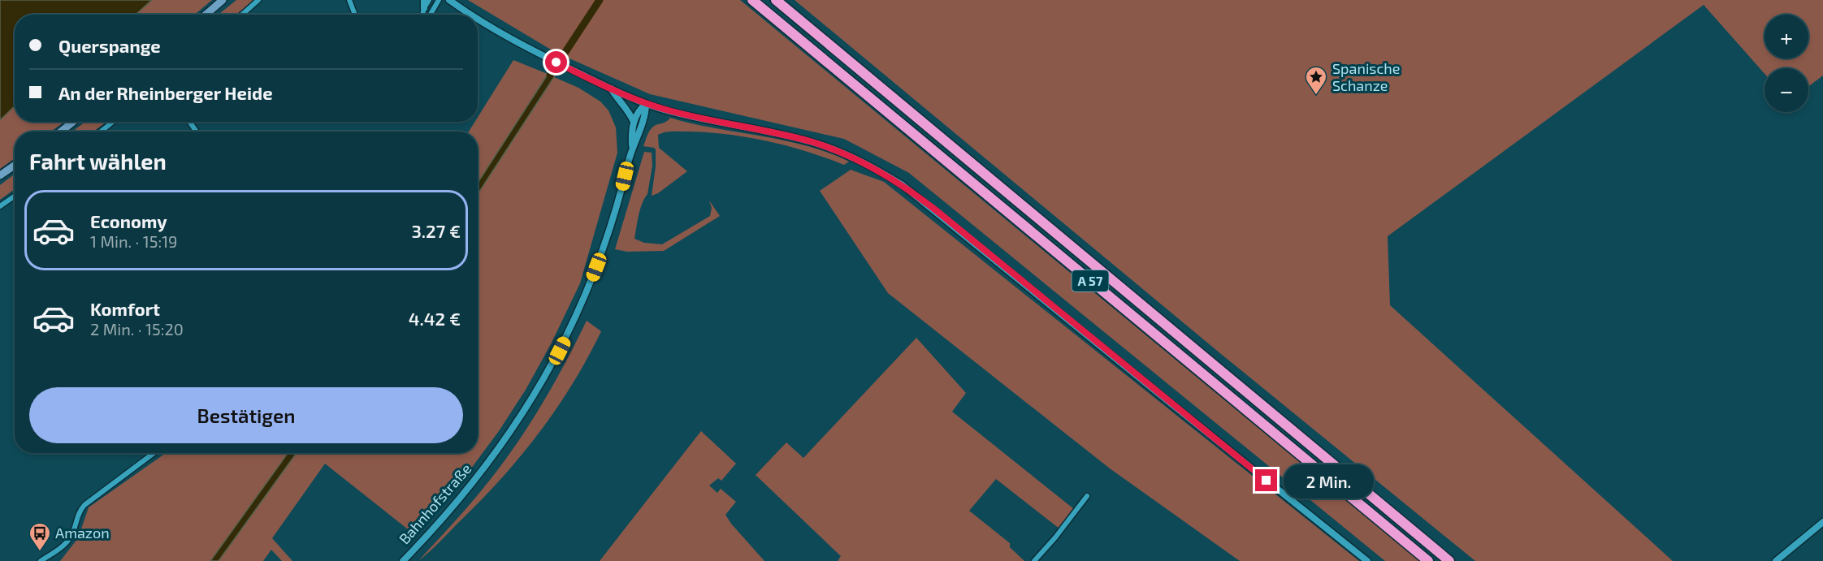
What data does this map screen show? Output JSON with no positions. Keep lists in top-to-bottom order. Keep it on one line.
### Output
{"streets":{"highway":["A 57"],"street":["Bahnhofstraße"]},"places":{"place":["Spanische Schanze"],"bus stop":["Amazon"]},"page":{"map_buttons":["+","−"],"banner":["Querspange","An der Rheinberger Heide"],"heading":"Fahrt wählen","list":[{"name":"Economy","note":"1 Min. · 15:19","value":"3.27 €"},{"name":"Komfort","note":"2 Min. · 15:20","value":"4.42 €"}],"buttons":"Bestätigen","bubble":"2 Min."}}
